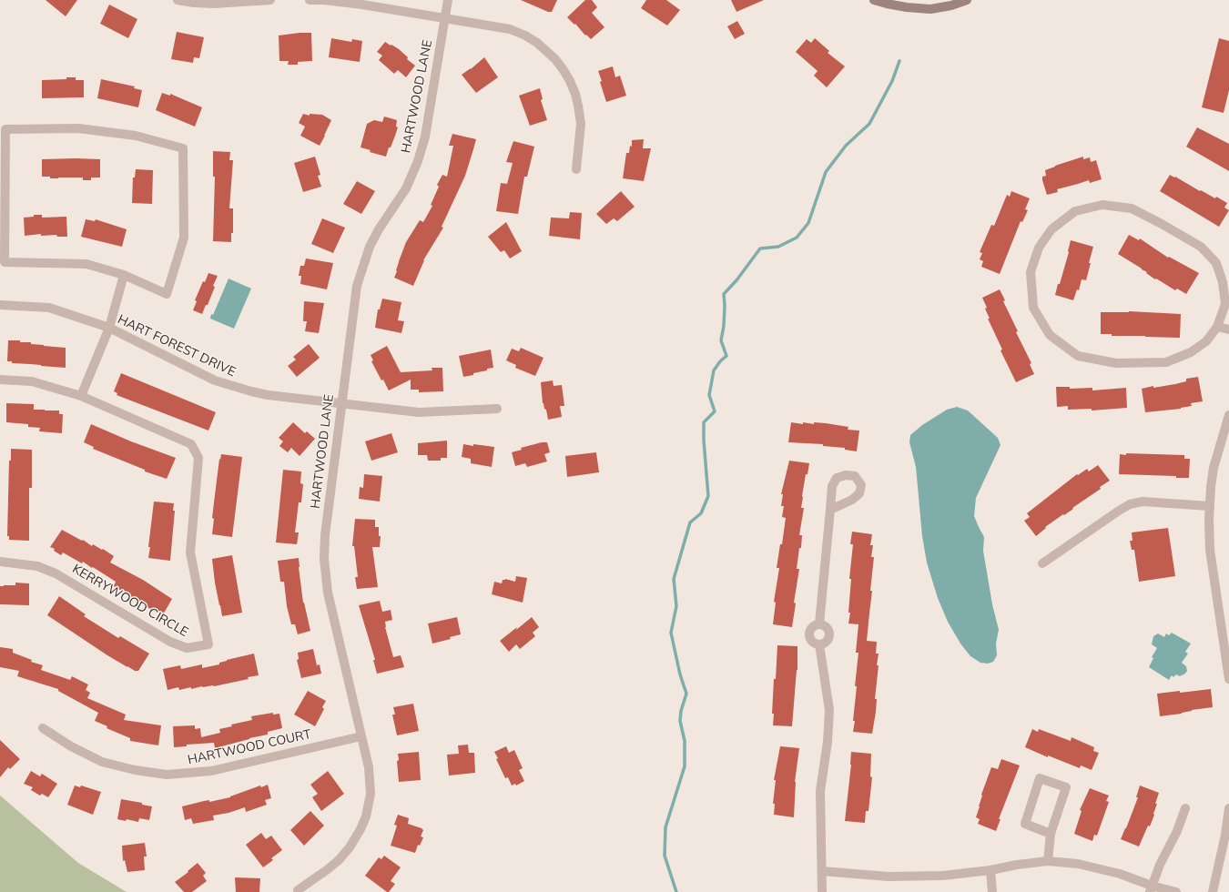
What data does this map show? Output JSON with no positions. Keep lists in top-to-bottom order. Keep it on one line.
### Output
{"streets":{"street":["HARTWOOD LANE","HART FOREST DRIVE","KERRYWOOD CIRCLE","HARTWOOD COURT"]},"crossings":[["HARTWOOD LANE","HART FOREST DRIVE"],["HARTWOOD LANE","HARTWOOD COURT"]]}
